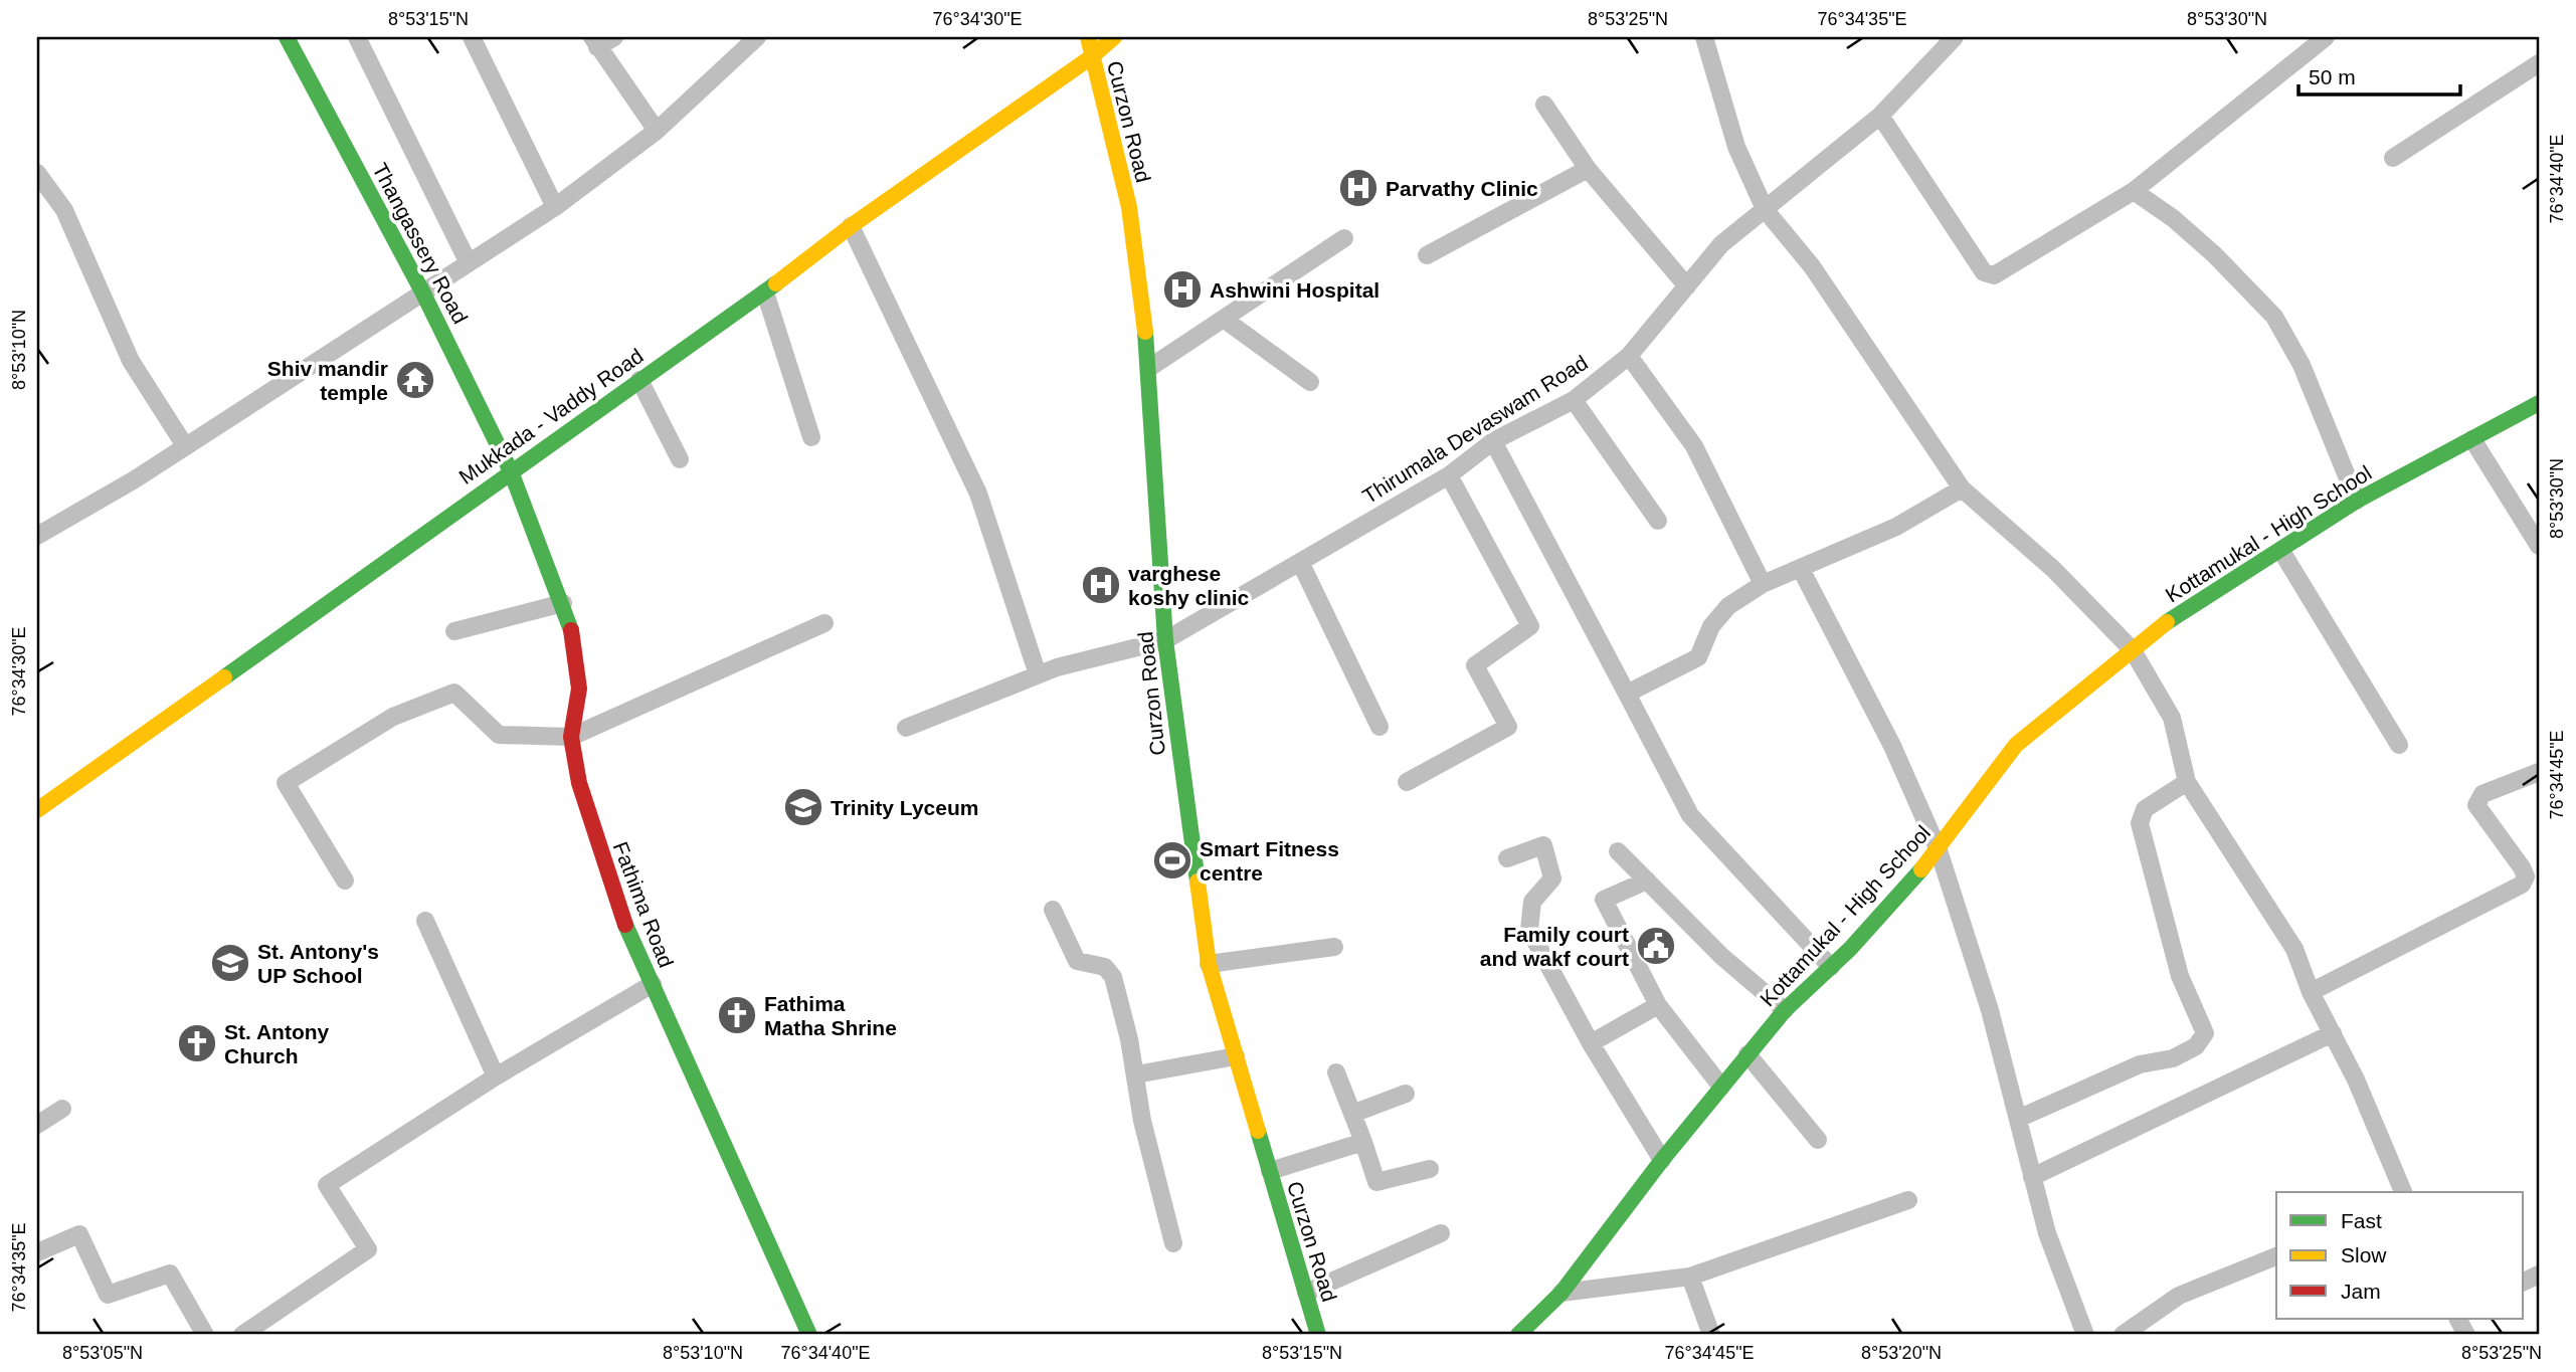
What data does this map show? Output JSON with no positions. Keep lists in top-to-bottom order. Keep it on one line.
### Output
{"streets":{"main road":["Curzon Road","Thangassery Road","Mukkada - Vaddy Road","Kottamukal - High School","Fathima Road"],"street":["Thirumala Devaswam Road"]},"crossings":[["Curzon Road","Mukkada - Vaddy Road"],["Curzon Road","Thirumala Devaswam Road"],["Thangassery Road","Mukkada - Vaddy Road"],["Thangassery Road","Fathima Road"],["Mukkada - Vaddy Road","Fathima Road"]],"places":{"hospital":["Parvathy Clinic","Ashwini Hospital","varghese koshy clinic"],"temple":["Shiv mandir temple"],"school or university":["Trinity Lyceum","St. Antony's UP School"],"sports":["Smart Fitness centre"],"public building":["Family court and wakf court"],"church":["Fathima Matha Shrine","St. Antony Church"]},"legend":["Fast","Slow","Jam"],"scale_bar":"50 m","coordinates":["8°53'15\"N","76°34'30\"E","8°53'25\"N","76°34'35\"E","8°53'30\"N","76°34'40\"E","8°53'10\"N","76°34'45\"E","8°53'05\"N","8°53'20\"N"]}
